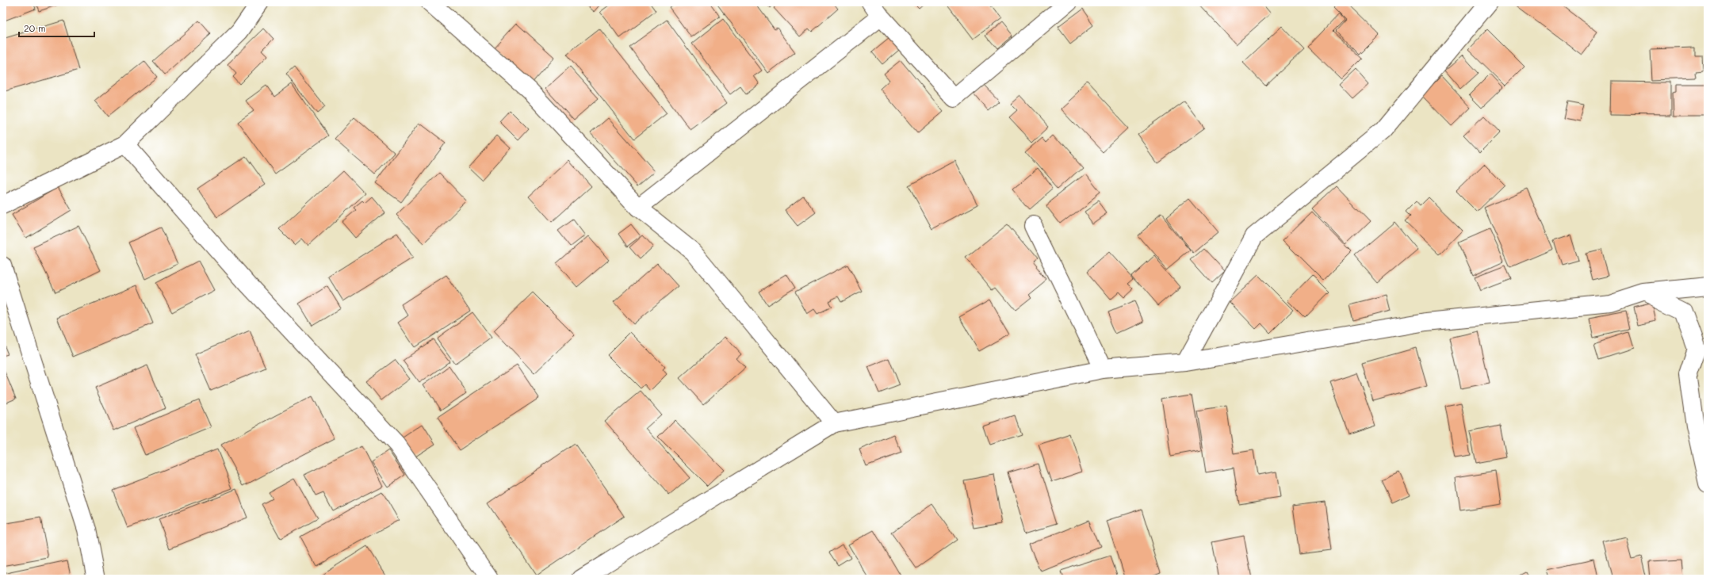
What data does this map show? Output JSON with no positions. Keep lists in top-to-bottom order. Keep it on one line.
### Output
{"scale_bar":"20 m"}
